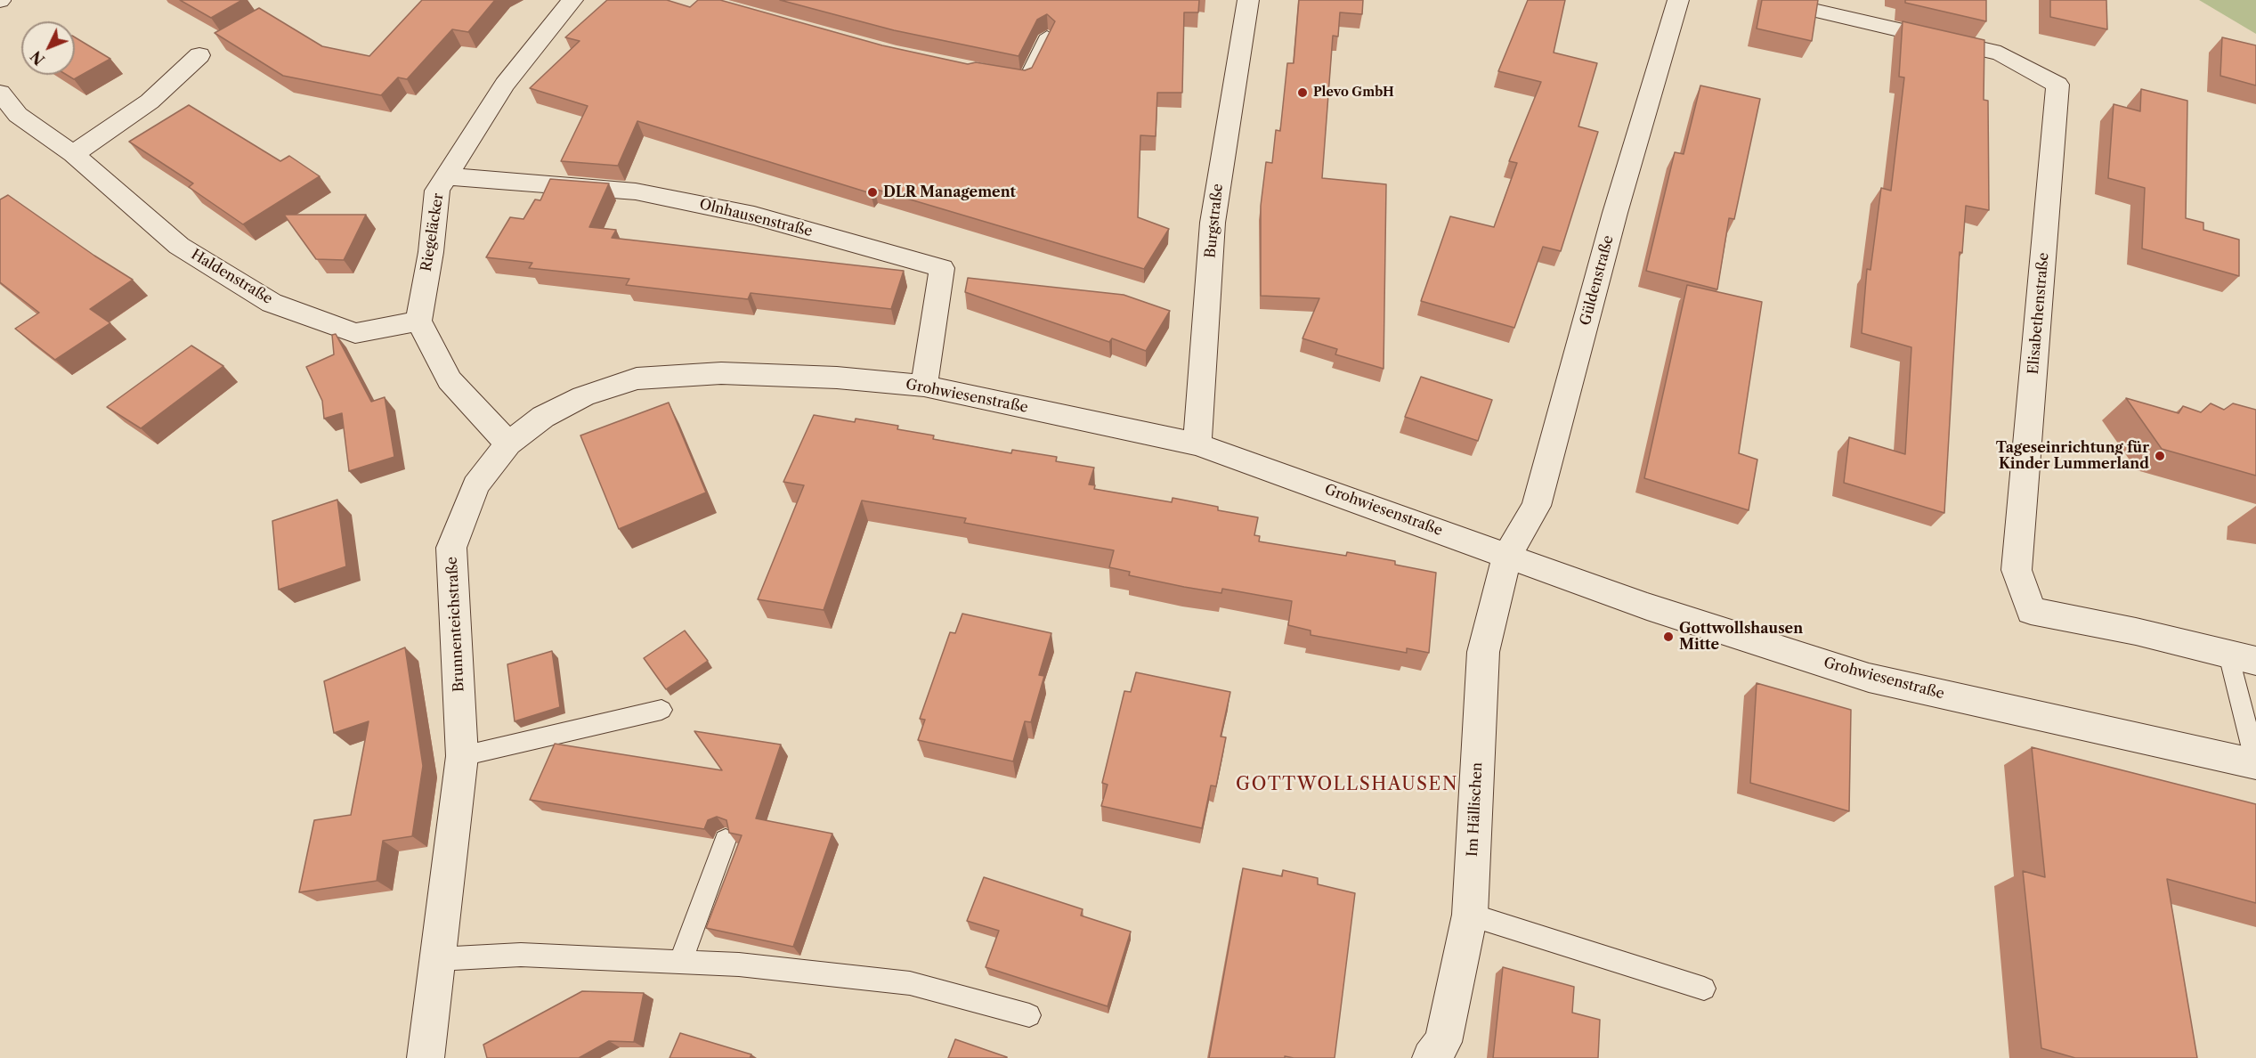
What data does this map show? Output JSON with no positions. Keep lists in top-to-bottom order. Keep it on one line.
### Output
{"streets":{"street":["Olnhausenstraße","Burgstraße","Riegeläcker","Haldenstraße","Güldenstraße","Elisabethenstraße","Grohwiesenstraße","Brunnenteichstraße","Im Hällischen"]},"crossings":[["Olnhausenstraße","Riegeläcker"],["Olnhausenstraße","Grohwiesenstraße"],["Burgstraße","Grohwiesenstraße"],["Riegeläcker","Haldenstraße"],["Güldenstraße","Grohwiesenstraße"],["Güldenstraße","Im Hällischen"],["Grohwiesenstraße","Brunnenteichstraße"],["Grohwiesenstraße","Im Hällischen"]],"districts":["GOTTWOLLSHAUSEN"],"places":["Plevo GmbH","DLR Management","Tageseinrichtung für Kinder Lummerland","Gottwollshausen Mitte"],"north":"bottom left"}
